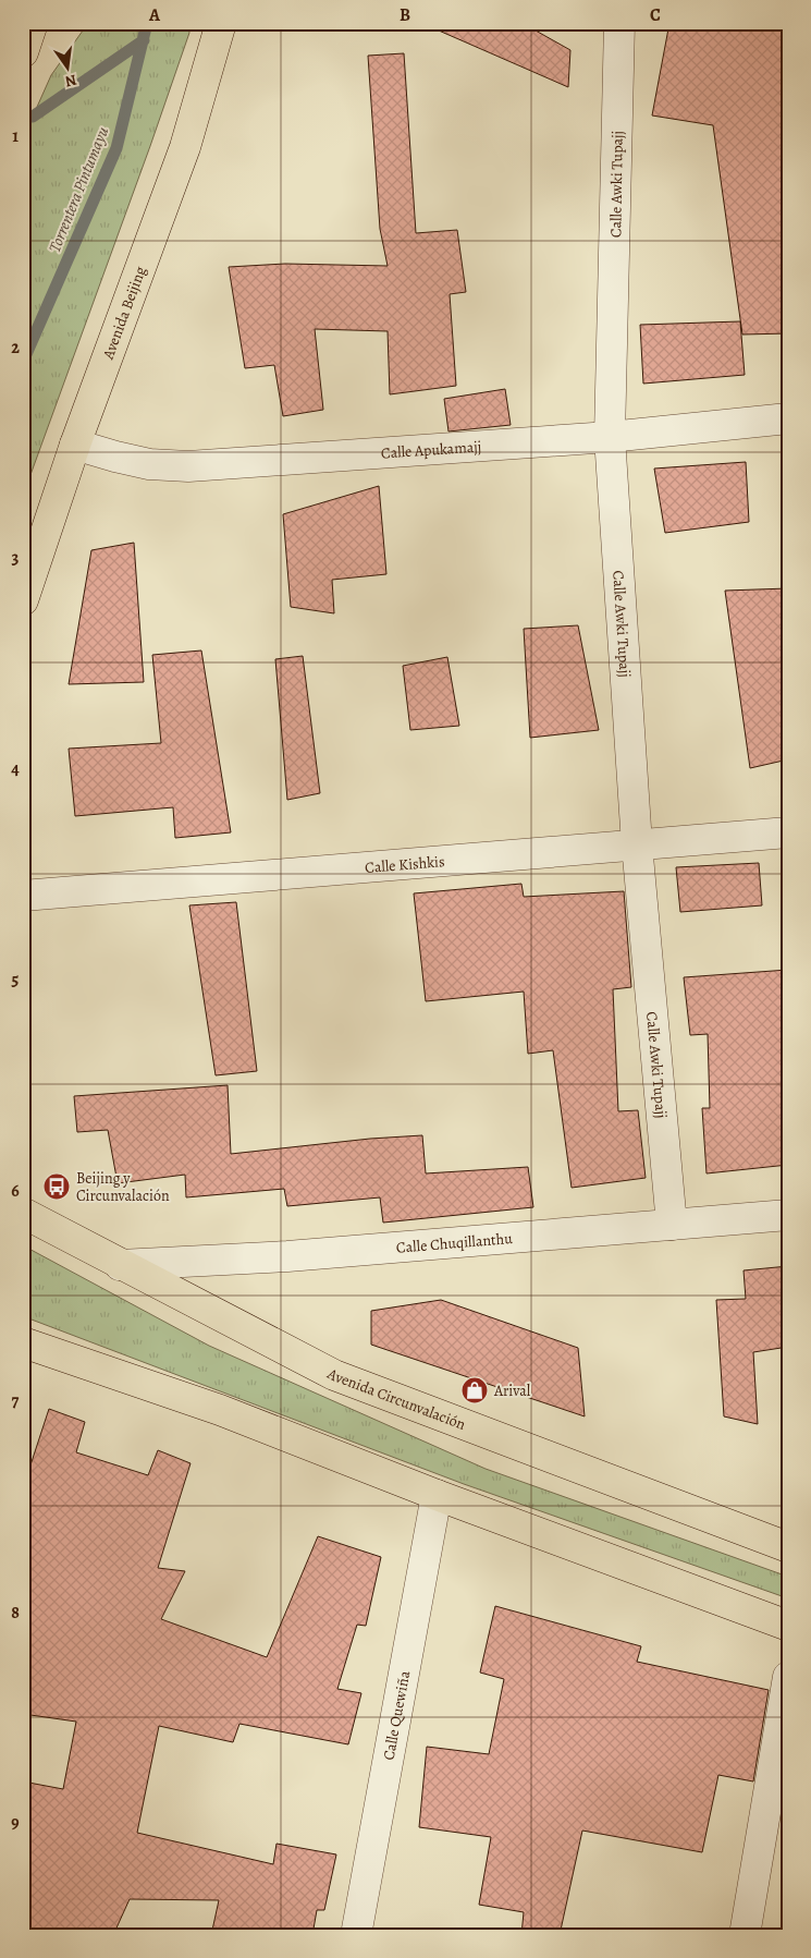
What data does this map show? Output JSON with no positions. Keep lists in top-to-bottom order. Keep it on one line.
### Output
{"streets":{"main road":["Avenida Beijing","Avenida Circunvalación"],"street":["Calle Awki Tupajj","Calle Apukamajj","Calle Kishkis","Calle Chuqillanthu","Calle Quewiña"]},"crossings":[["Calle Awki Tupajj","Calle Apukamajj"],["Calle Awki Tupajj","Calle Kishkis"],["Calle Awki Tupajj","Calle Chuqillanthu"],["Avenida Beijing","Calle Apukamajj"],["Calle Chuqillanthu","Avenida Circunvalación"]],"water":["Torrentera Pintumayu"],"places":{"bus stop":["Beijing y Circunvalación"],"shop":["Arival"]},"north":"bottom","grid":{"columns":["A","B","C"],"rows":["1","2","3","4","5","6","7","8","9"]}}
